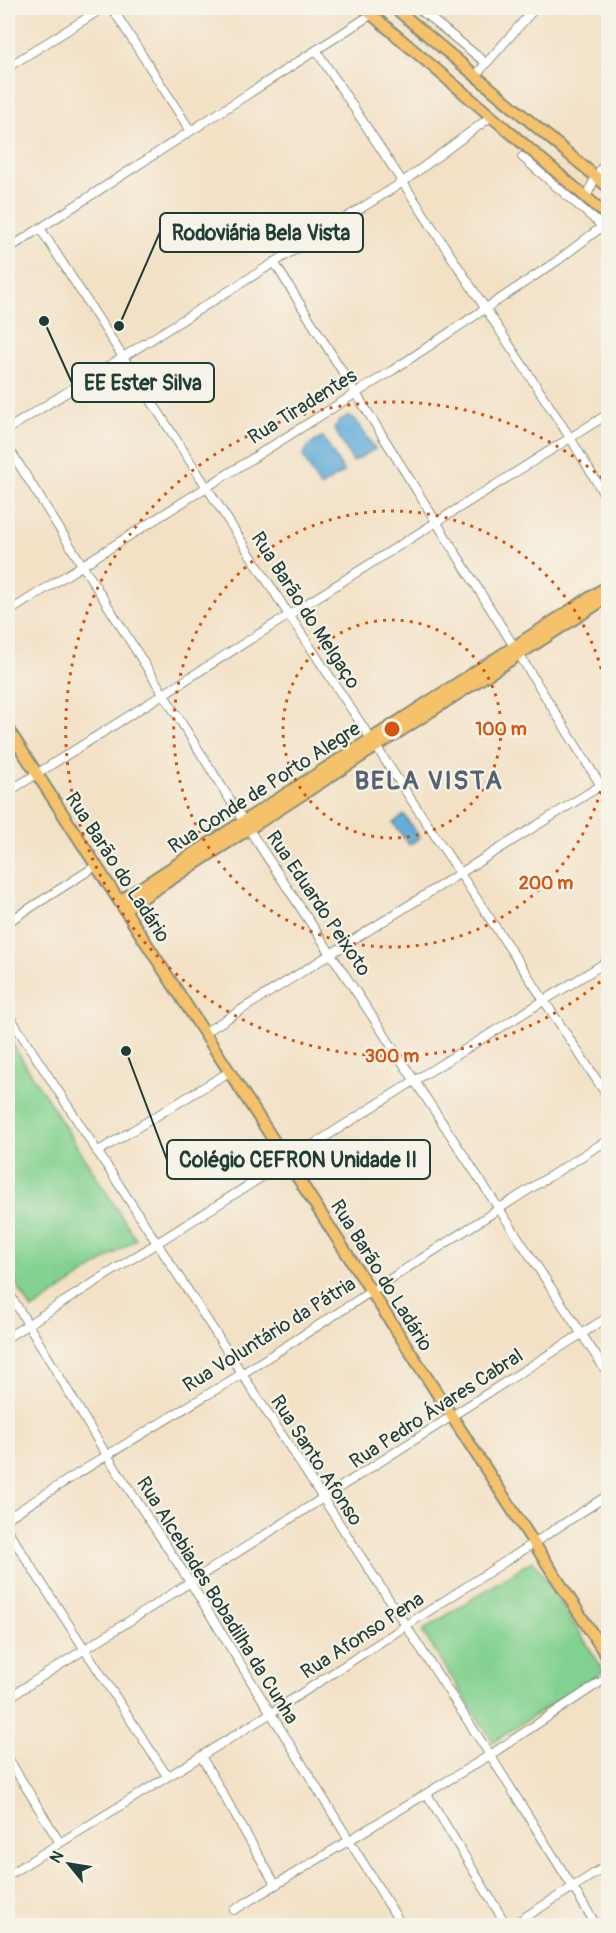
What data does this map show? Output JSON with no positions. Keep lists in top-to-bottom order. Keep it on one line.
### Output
{"streets":{"main road":["Rua Conde de Porto Alegre","Rua Barão do Ladário"],"street":["Rua Tiradentes","Rua Barão do Melgaço","Rua Eduardo Peixoto","Rua Voluntário da Pátria","Rua Pedro Ávares Cabral","Rua Santo Afonso","Rua Alcebiades Bobadilha da Cunha","Rua Afonso Pena"]},"crossings":[["Rua Tiradentes","Rua Barão do Melgaço"],["Rua Tiradentes","Rua Eduardo Peixoto"],["Rua Barão do Melgaço","Rua Conde de Porto Alegre"],["Rua Conde de Porto Alegre","Rua Barão do Ladário"],["Rua Conde de Porto Alegre","Rua Eduardo Peixoto"],["Rua Barão do Ladário","Rua Voluntário da Pátria"],["Rua Barão do Ladário","Rua Pedro Ávares Cabral"],["Rua Barão do Ladário","Rua Afonso Pena"],["Rua Eduardo Peixoto","Rua Voluntário da Pátria"],["Rua Eduardo Peixoto","Rua Pedro Ávares Cabral"],["Rua Voluntário da Pátria","Rua Santo Afonso"],["Rua Voluntário da Pátria","Rua Alcebiades Bobadilha da Cunha"],["Rua Pedro Ávares Cabral","Rua Santo Afonso"],["Rua Pedro Ávares Cabral","Rua Alcebiades Bobadilha da Cunha"],["Rua Santo Afonso","Rua Afonso Pena"],["Rua Alcebiades Bobadilha da Cunha","Rua Afonso Pena"]],"districts":["BELA VISTA"],"places":["EE Ester Silva","Rodoviária Bela Vista","Colégio CEFRON Unidade II"],"north":"top left","rings":["100 m","200 m","300 m"]}
